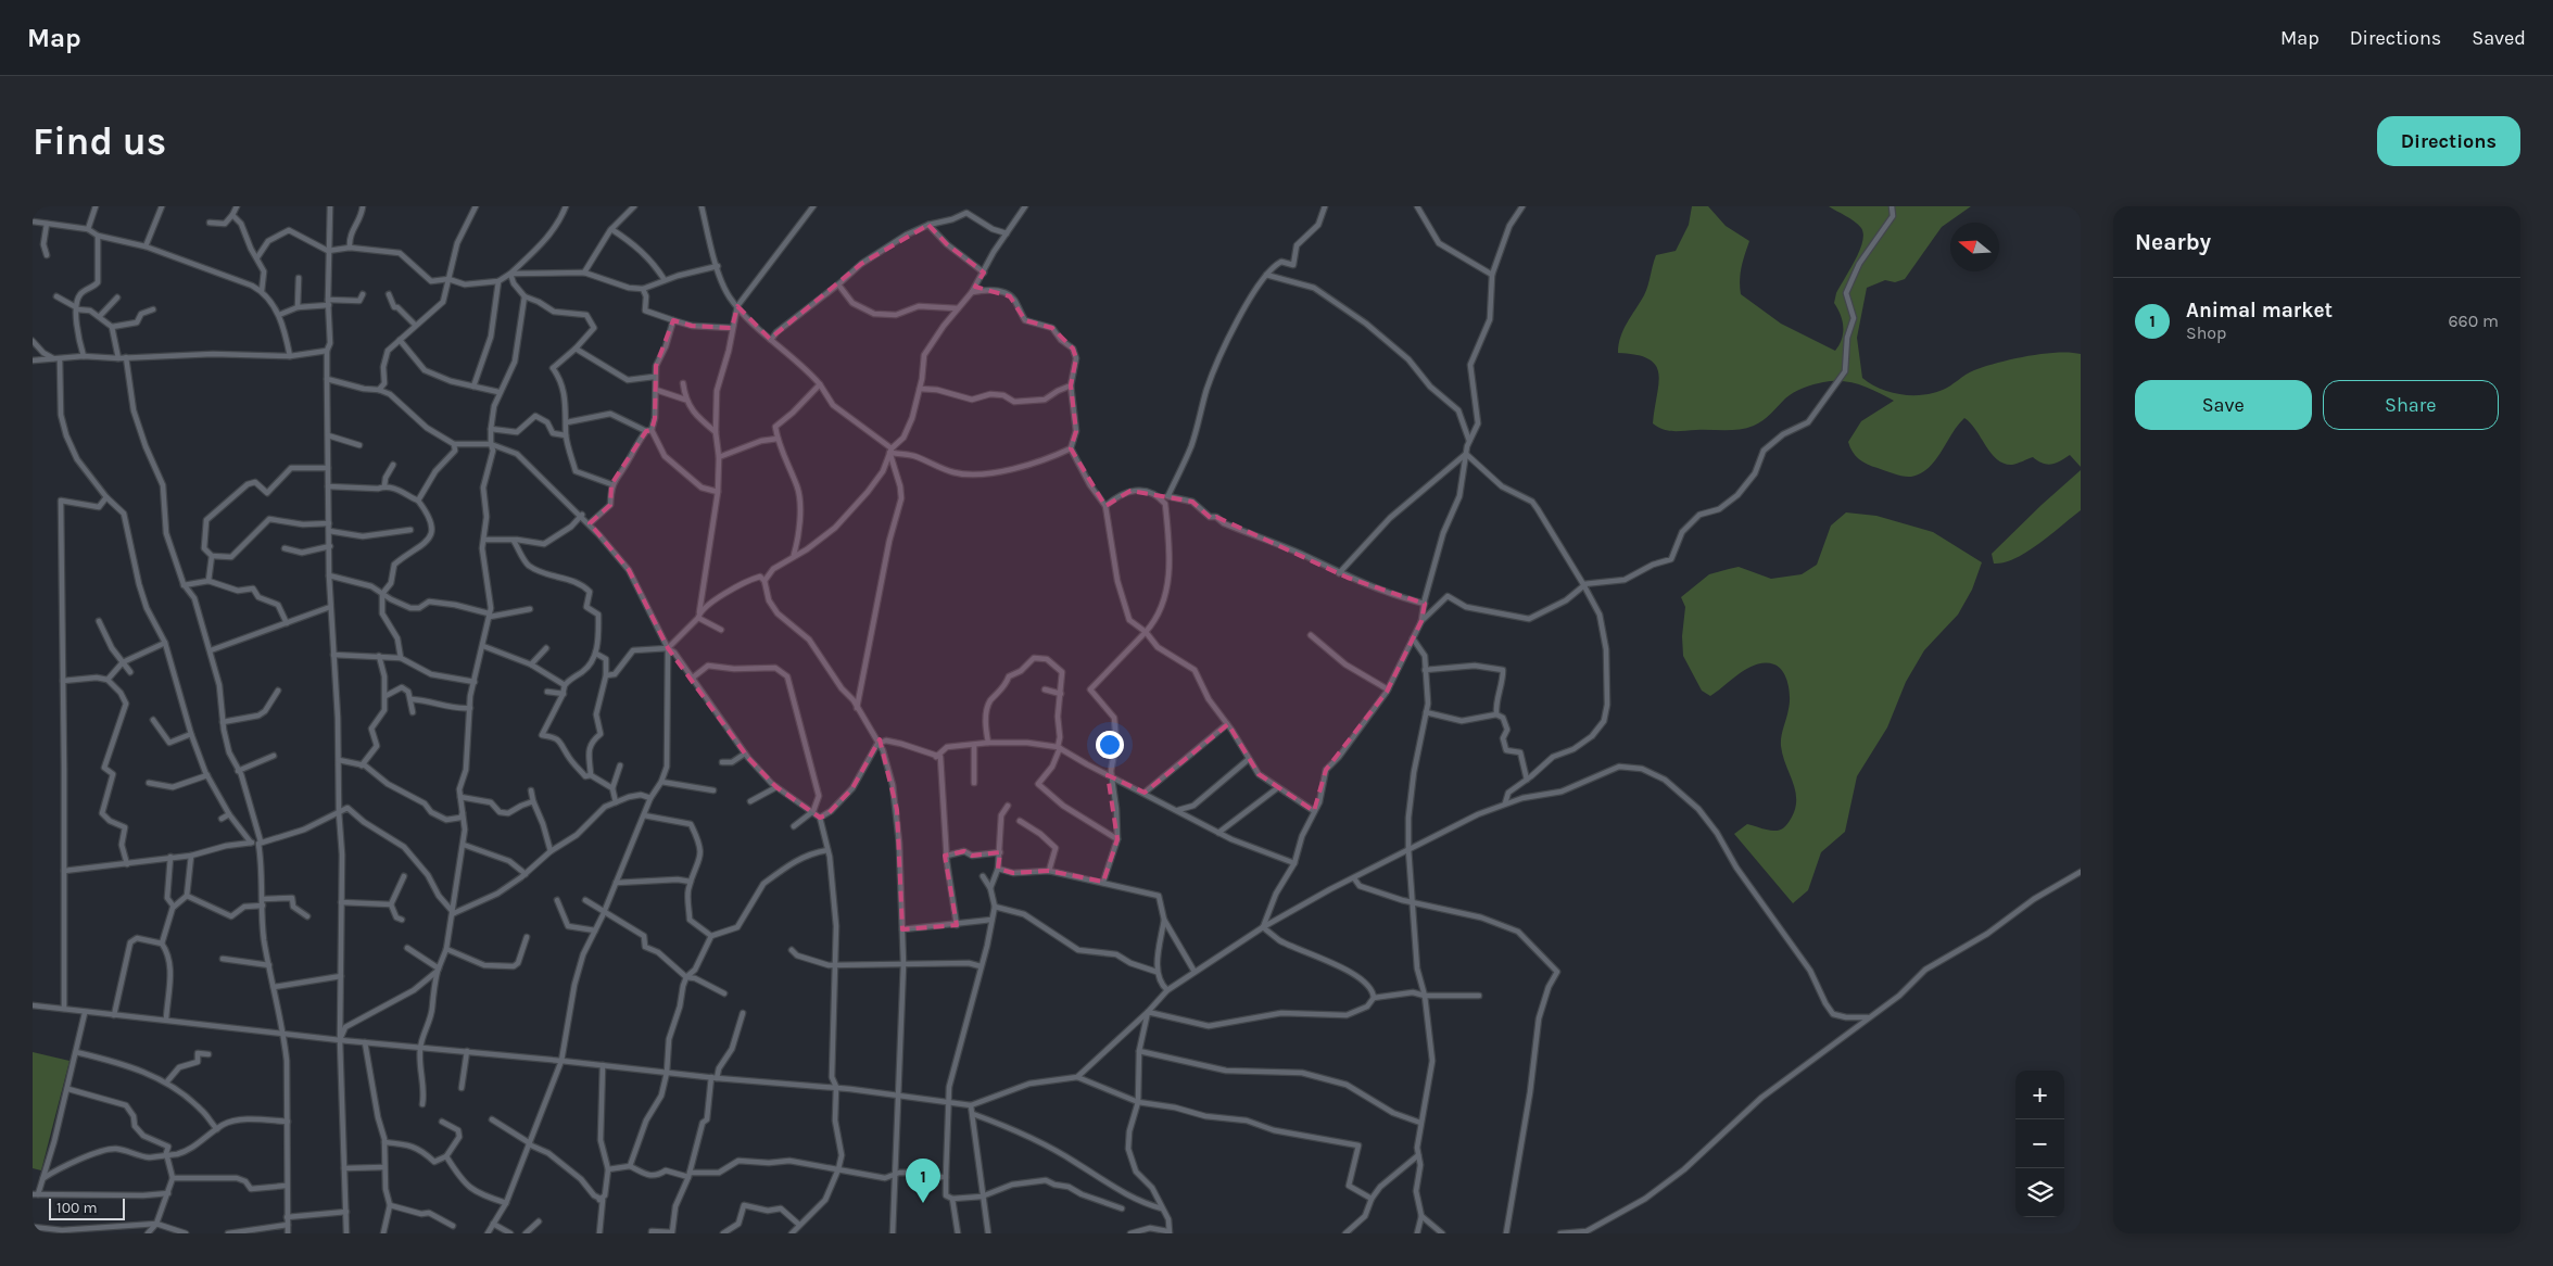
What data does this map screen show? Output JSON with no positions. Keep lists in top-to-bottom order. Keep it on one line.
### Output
{"scale_bar":"100 m","north":"left","page":{"header":"Map","nav":["Map","Directions","Saved"],"buttons":["Directions",["Save","Share"]],"title":"Find us","heading":"Nearby","list":[{"mark":"1","name":"Animal market","note":"Shop","value":"660 m"}],"map_buttons":["+","−"],"pins":"1","scale":"100 m"}}
